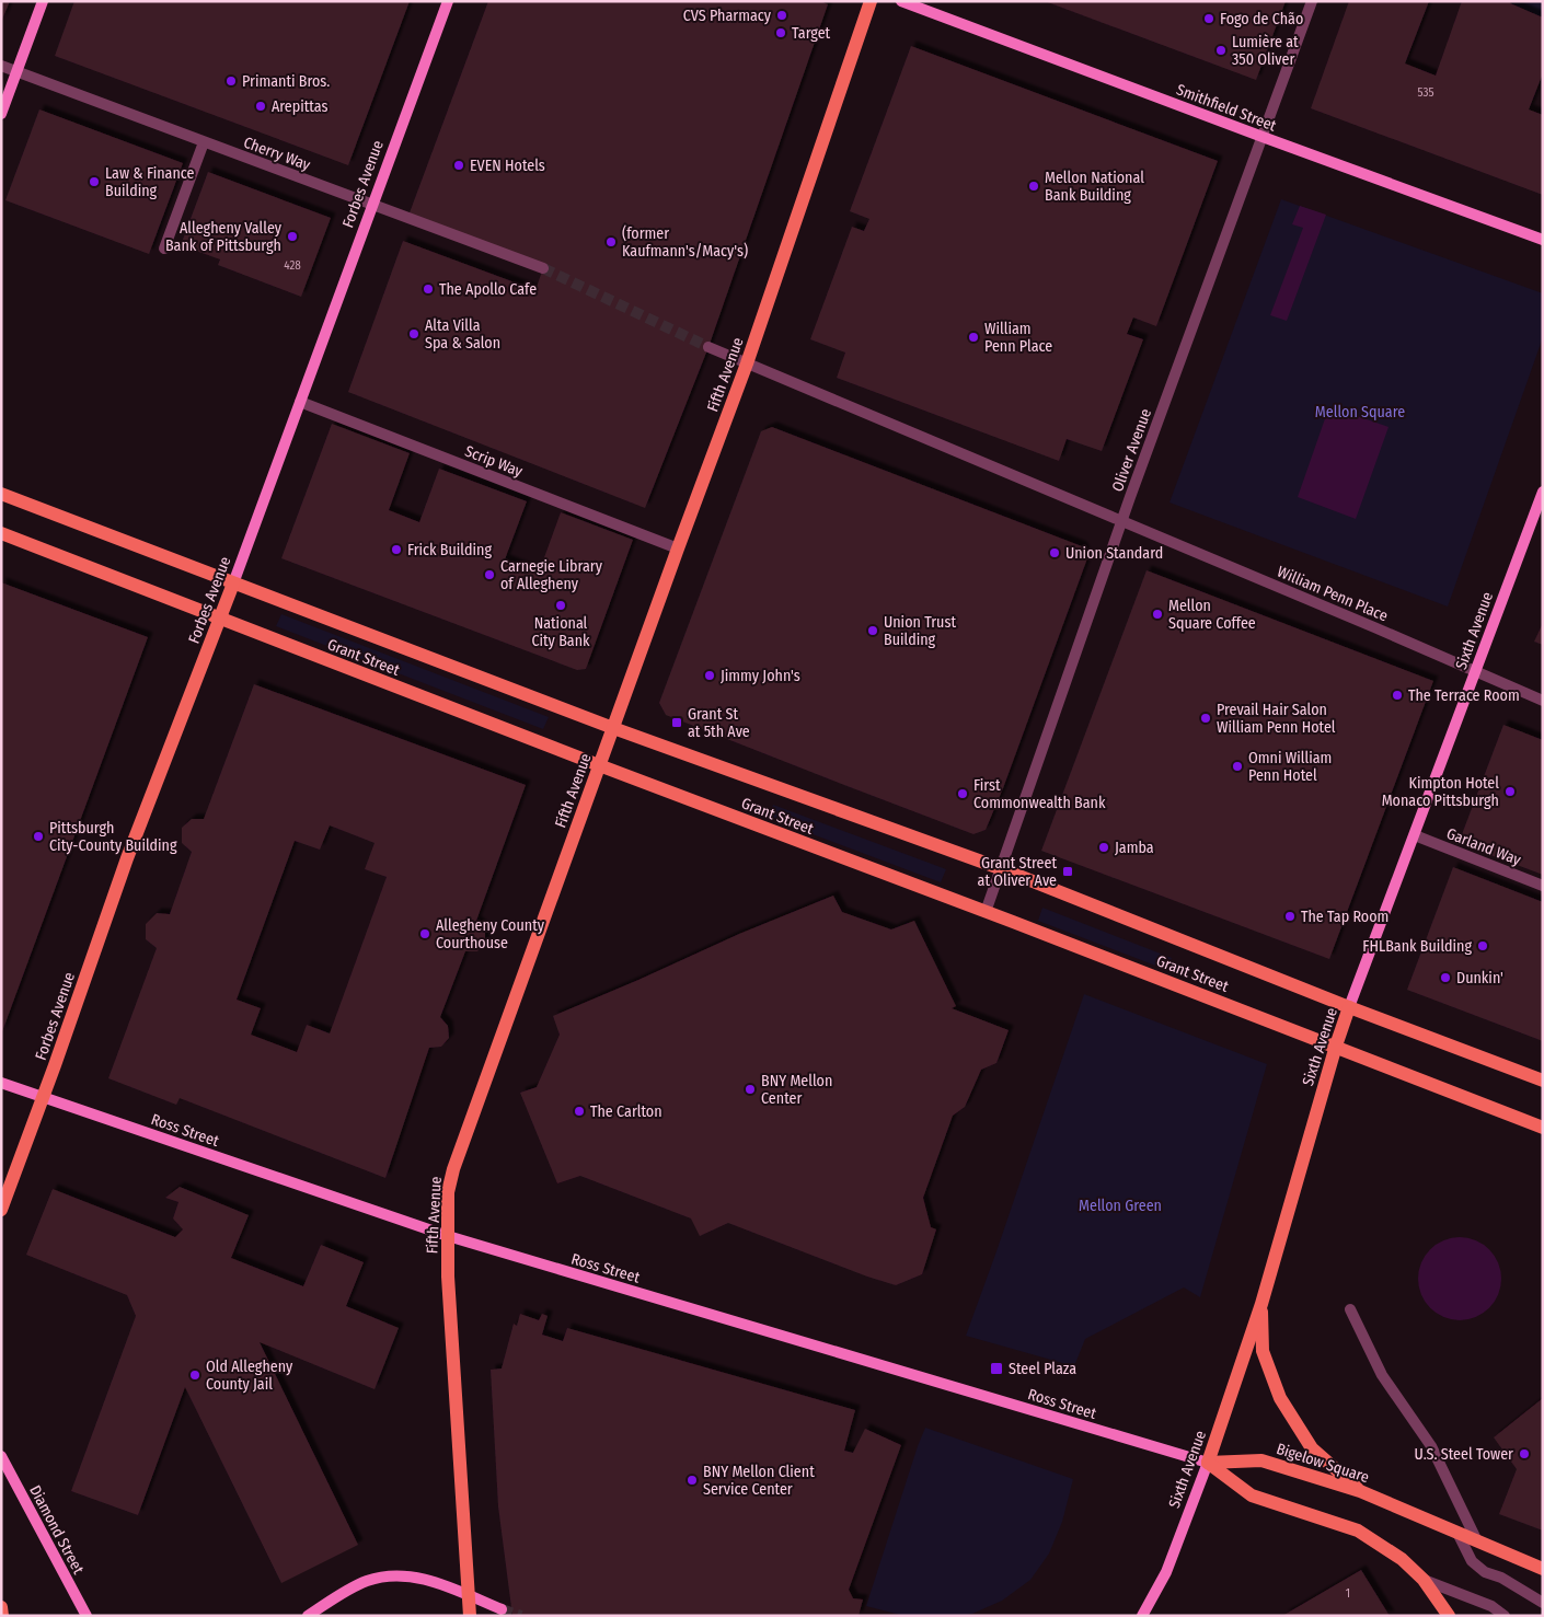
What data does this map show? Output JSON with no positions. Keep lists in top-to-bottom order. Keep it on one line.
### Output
{"streets":{"main road":["Forbes Avenue","Fifth Avenue","Sixth Avenue","Grant Street","Bigelow Square"],"street":["Smithfield Street","Cherry Way","Oliver Avenue","Scrip Way","William Penn Place","Garland Way","Ross Street","Diamond Street"]},"crossings":[["Smithfield Street","Oliver Avenue"],["Cherry Way","Forbes Avenue"],["Forbes Avenue","Scrip Way"],["Forbes Avenue","Grant Street"],["Forbes Avenue","Ross Street"],["Fifth Avenue","Scrip Way"],["Fifth Avenue","William Penn Place"],["Fifth Avenue","Grant Street"],["Fifth Avenue","Ross Street"],["Oliver Avenue","William Penn Place"],["Oliver Avenue","Grant Street"],["William Penn Place","Sixth Avenue"],["Sixth Avenue","Grant Street"],["Sixth Avenue","Garland Way"],["Sixth Avenue","Ross Street"],["Sixth Avenue","Bigelow Square"],["Ross Street","Bigelow Square"]],"parks":["Mellon Square","Mellon Green"],"places":{"other":["CVS Pharmacy","Fogo de Chão","Target","Lumière at 350 Oliver","Primanti Bros.","Arepittas","EVEN Hotels","Law & Finance Building","Mellon National Bank Building","Allegheny Valley Bank of Pittsburgh","(former Kaufmann's/Macy's)","The Apollo Cafe","Alta Villa Spa & Salon","William Penn Place","Frick Building","Union Standard","Carnegie Library of Allegheny","National City Bank","Mellon Square Coffee","Union Trust Building","Jimmy John's","The Terrace Room","Prevail Hair Salon William Penn Hotel","Omni William Penn Hotel","Kimpton Hotel Monaco Pittsburgh","First Commonwealth Bank","Pittsburgh City-County Building","Jamba","The Tap Room","Allegheny County Courthouse","FHLBank Building","Dunkin'","BNY Mellon Center","The Carlton","Old Allegheny County Jail","U.S. Steel Tower","BNY Mellon Client Service Center"],"transit":["Grant St at 5th Ave","Grant Street at Oliver Ave","Steel Plaza"]},"house_numbers":["535","428","1"]}
